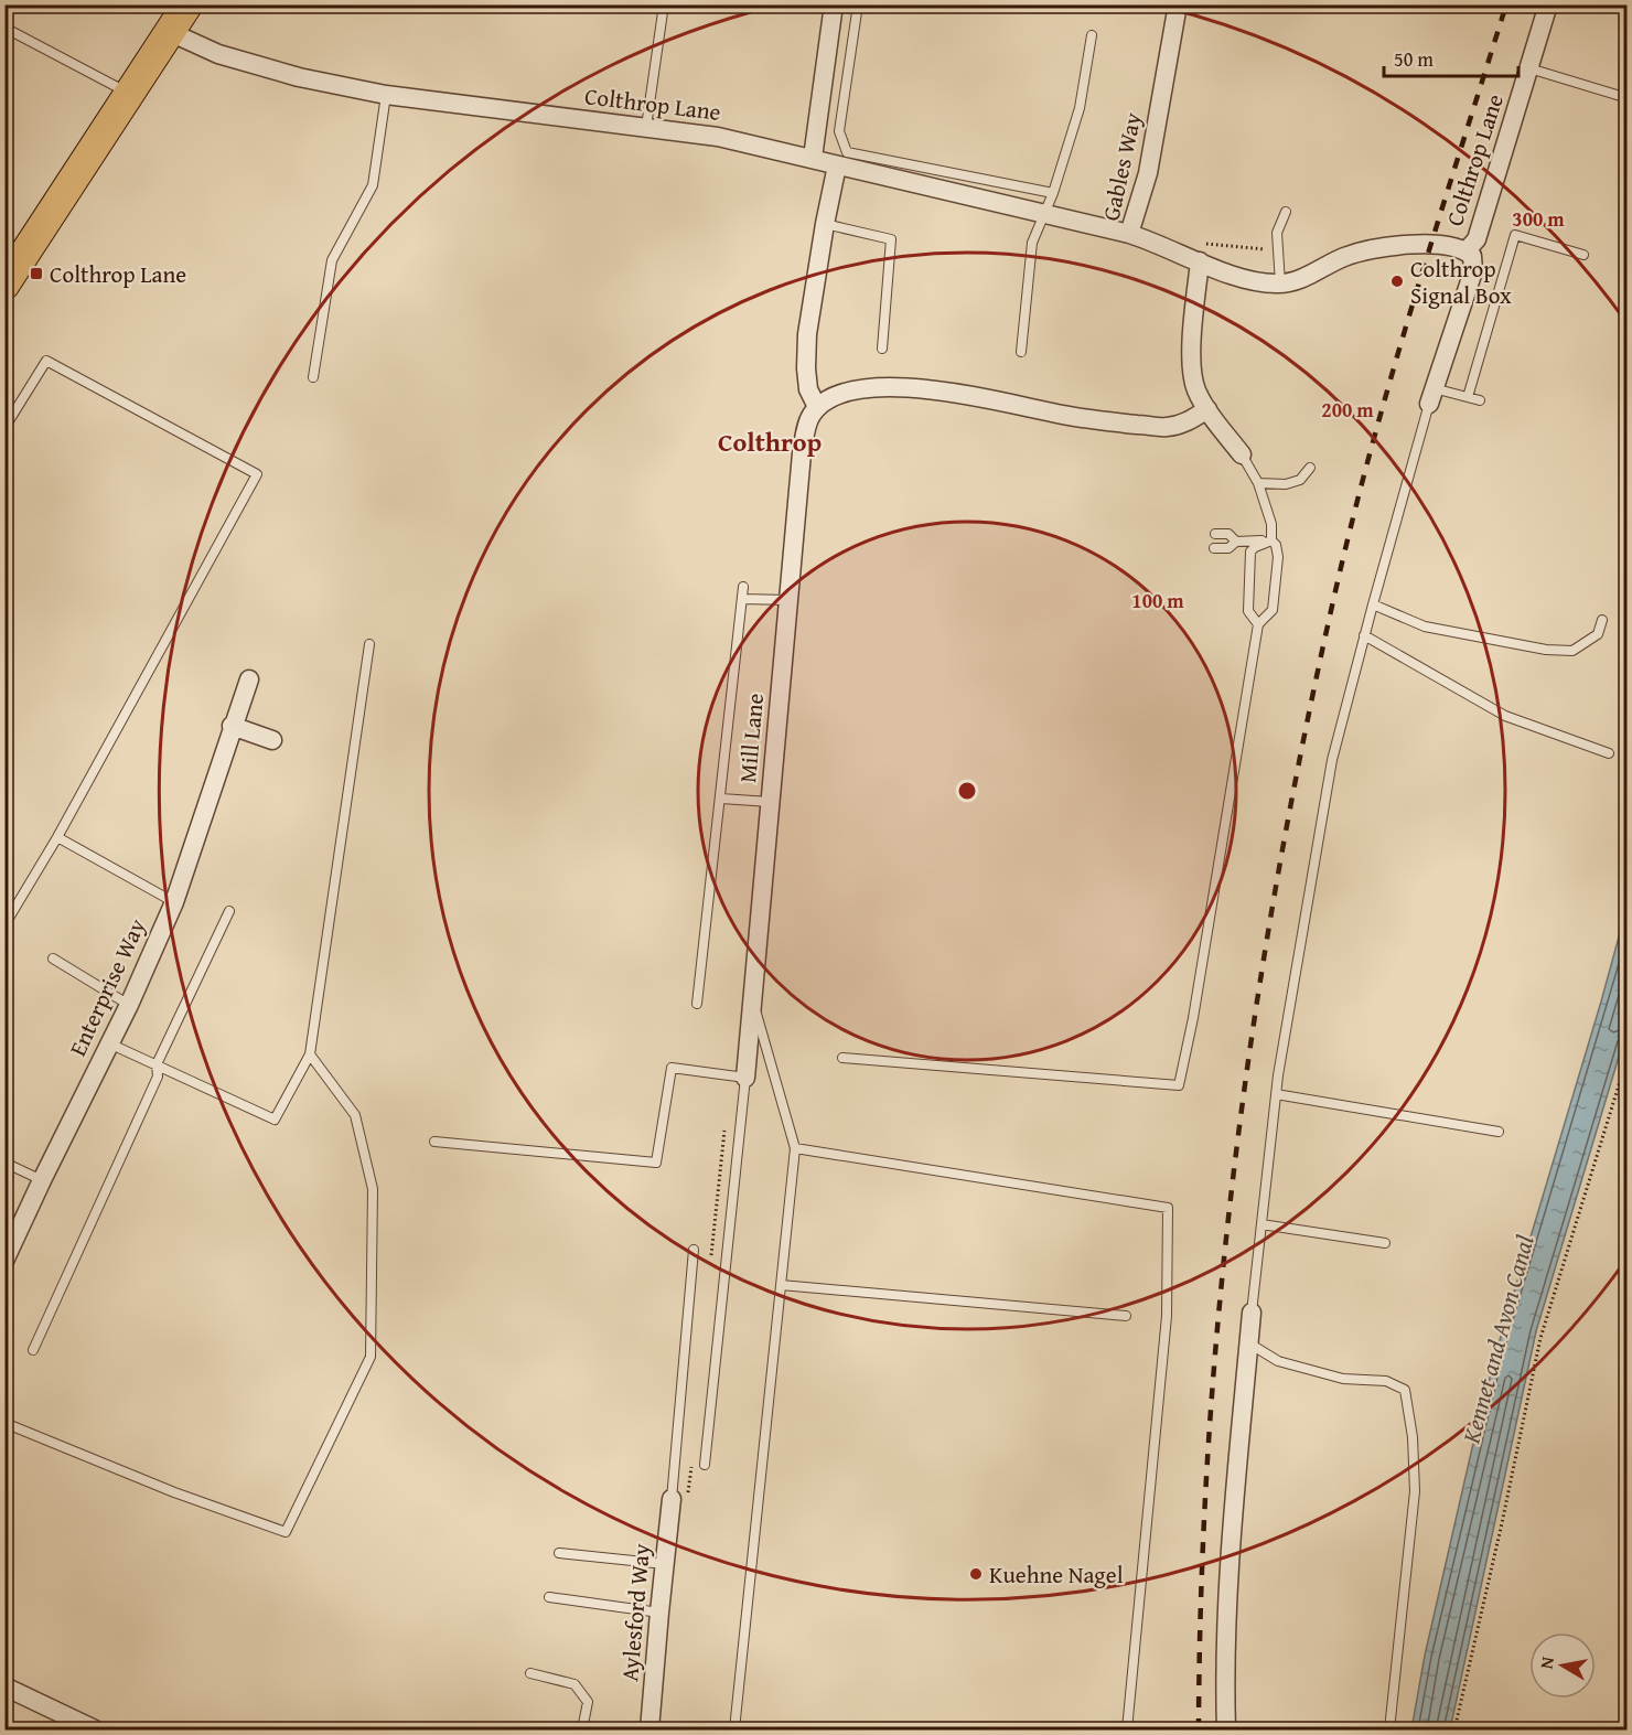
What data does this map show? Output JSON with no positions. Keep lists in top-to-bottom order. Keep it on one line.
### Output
{"streets":{"street":["Colthrop Lane","Gables Way","Mill Lane","Enterprise Way","Aylesford Way"]},"crossings":[["Colthrop Lane","Gables Way"]],"districts":["Colthrop"],"water":["Kennet and Avon Canal"],"places":{"transit":["Colthrop Lane"],"other":["Colthrop Signal Box","Kuehne Nagel"]},"scale_bar":"50 m","north":"left","rings":["300 m","200 m","100 m"]}
